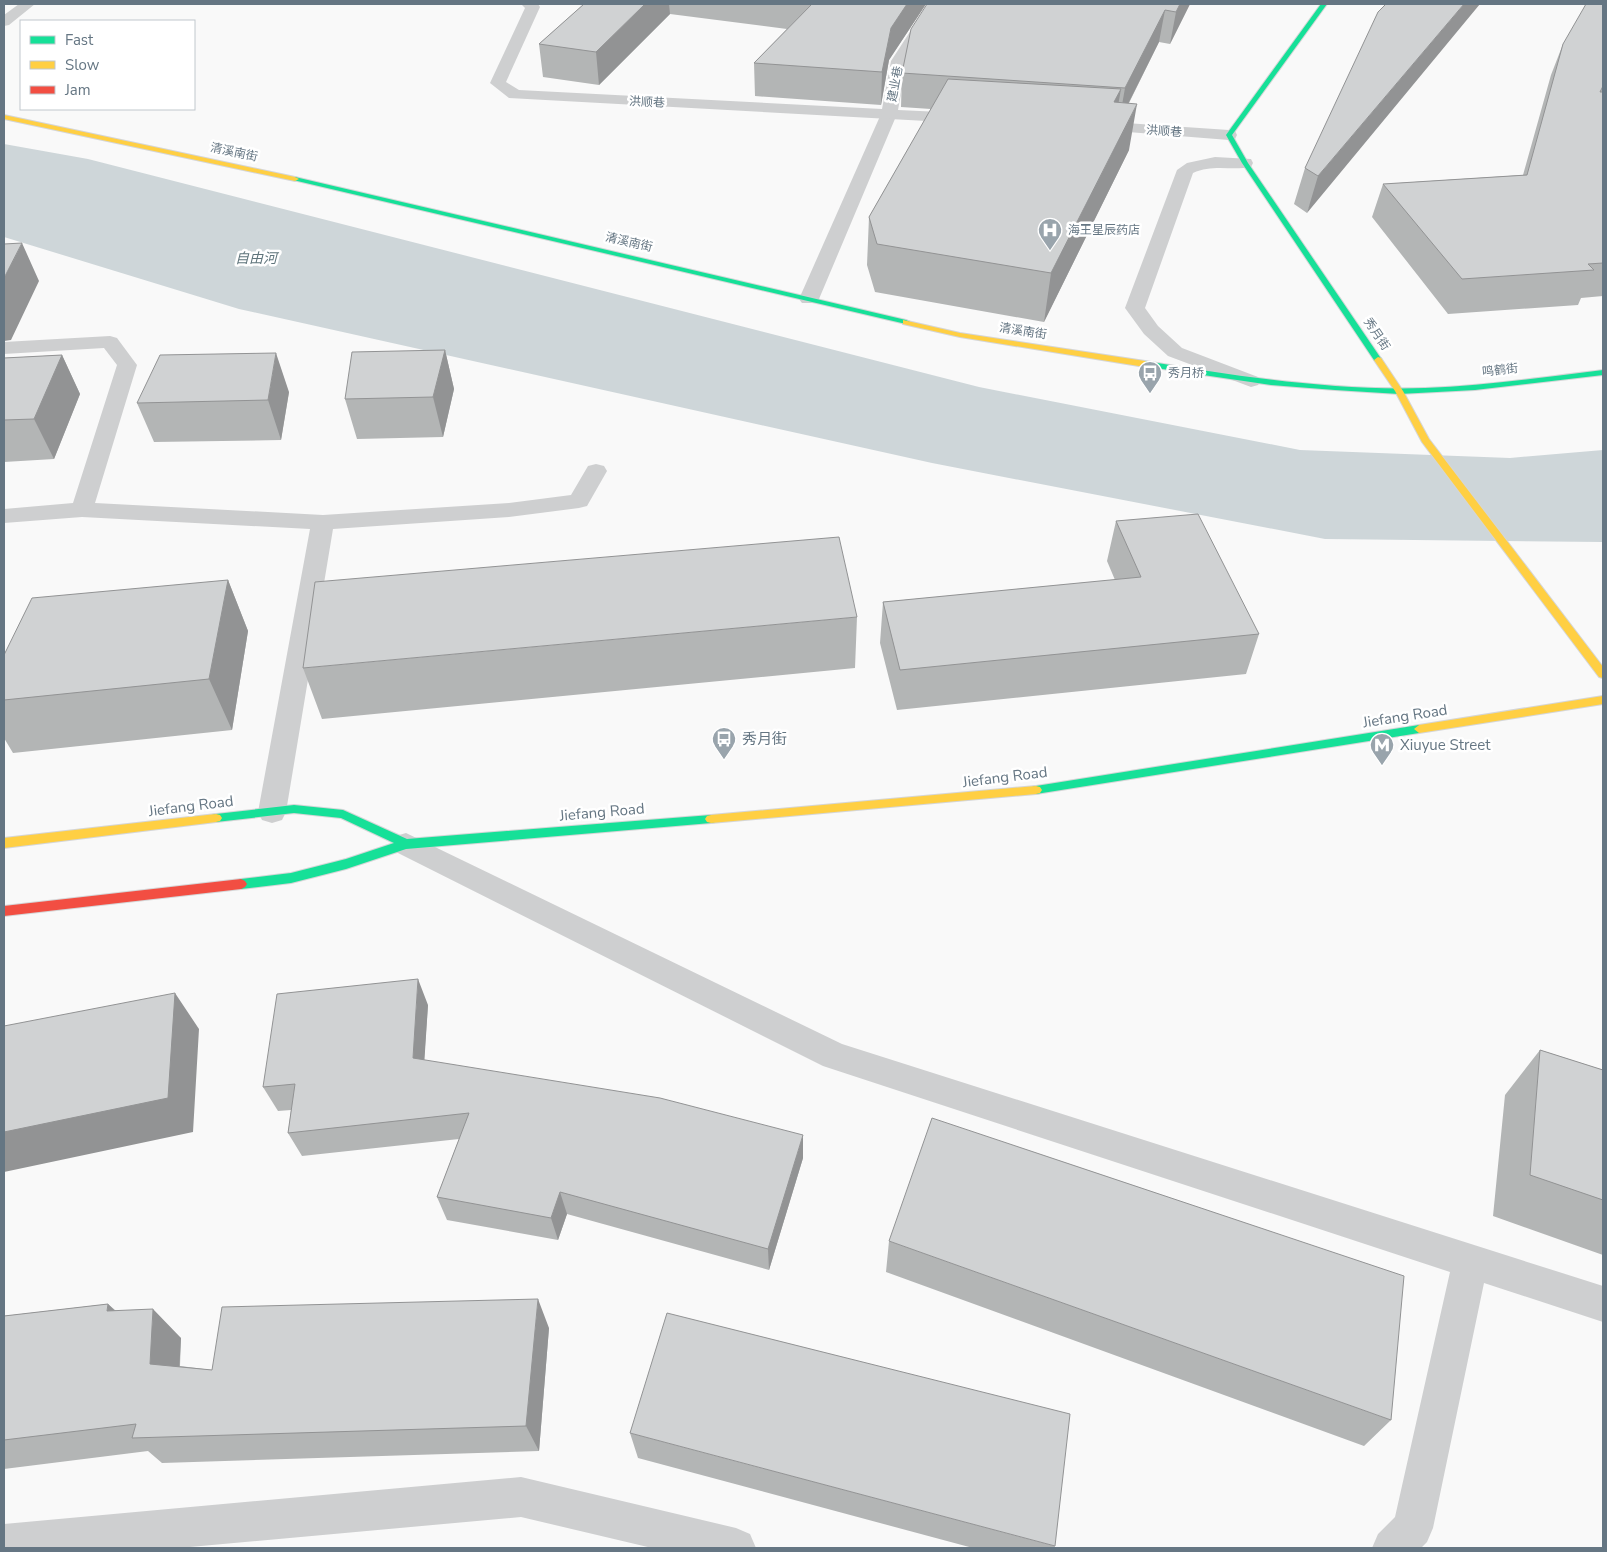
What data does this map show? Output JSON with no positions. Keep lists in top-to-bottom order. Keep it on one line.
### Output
{"streets":{"street":["建业巷","洪顺巷","清溪南街","秀月街","鸣鹤街","Jiefang Road"]},"crossings":[["建业巷","洪顺巷"],["洪顺巷","秀月街"],["清溪南街","秀月街"],["清溪南街","鸣鹤街"],["秀月街","鸣鹤街"]],"water":["自由河"],"places":{"hospital":["海王星辰药店"],"bus stop":["秀月桥","秀月街"],"metro station":["Xiuyue Street"]},"legend":["Fast","Slow","Jam"]}
